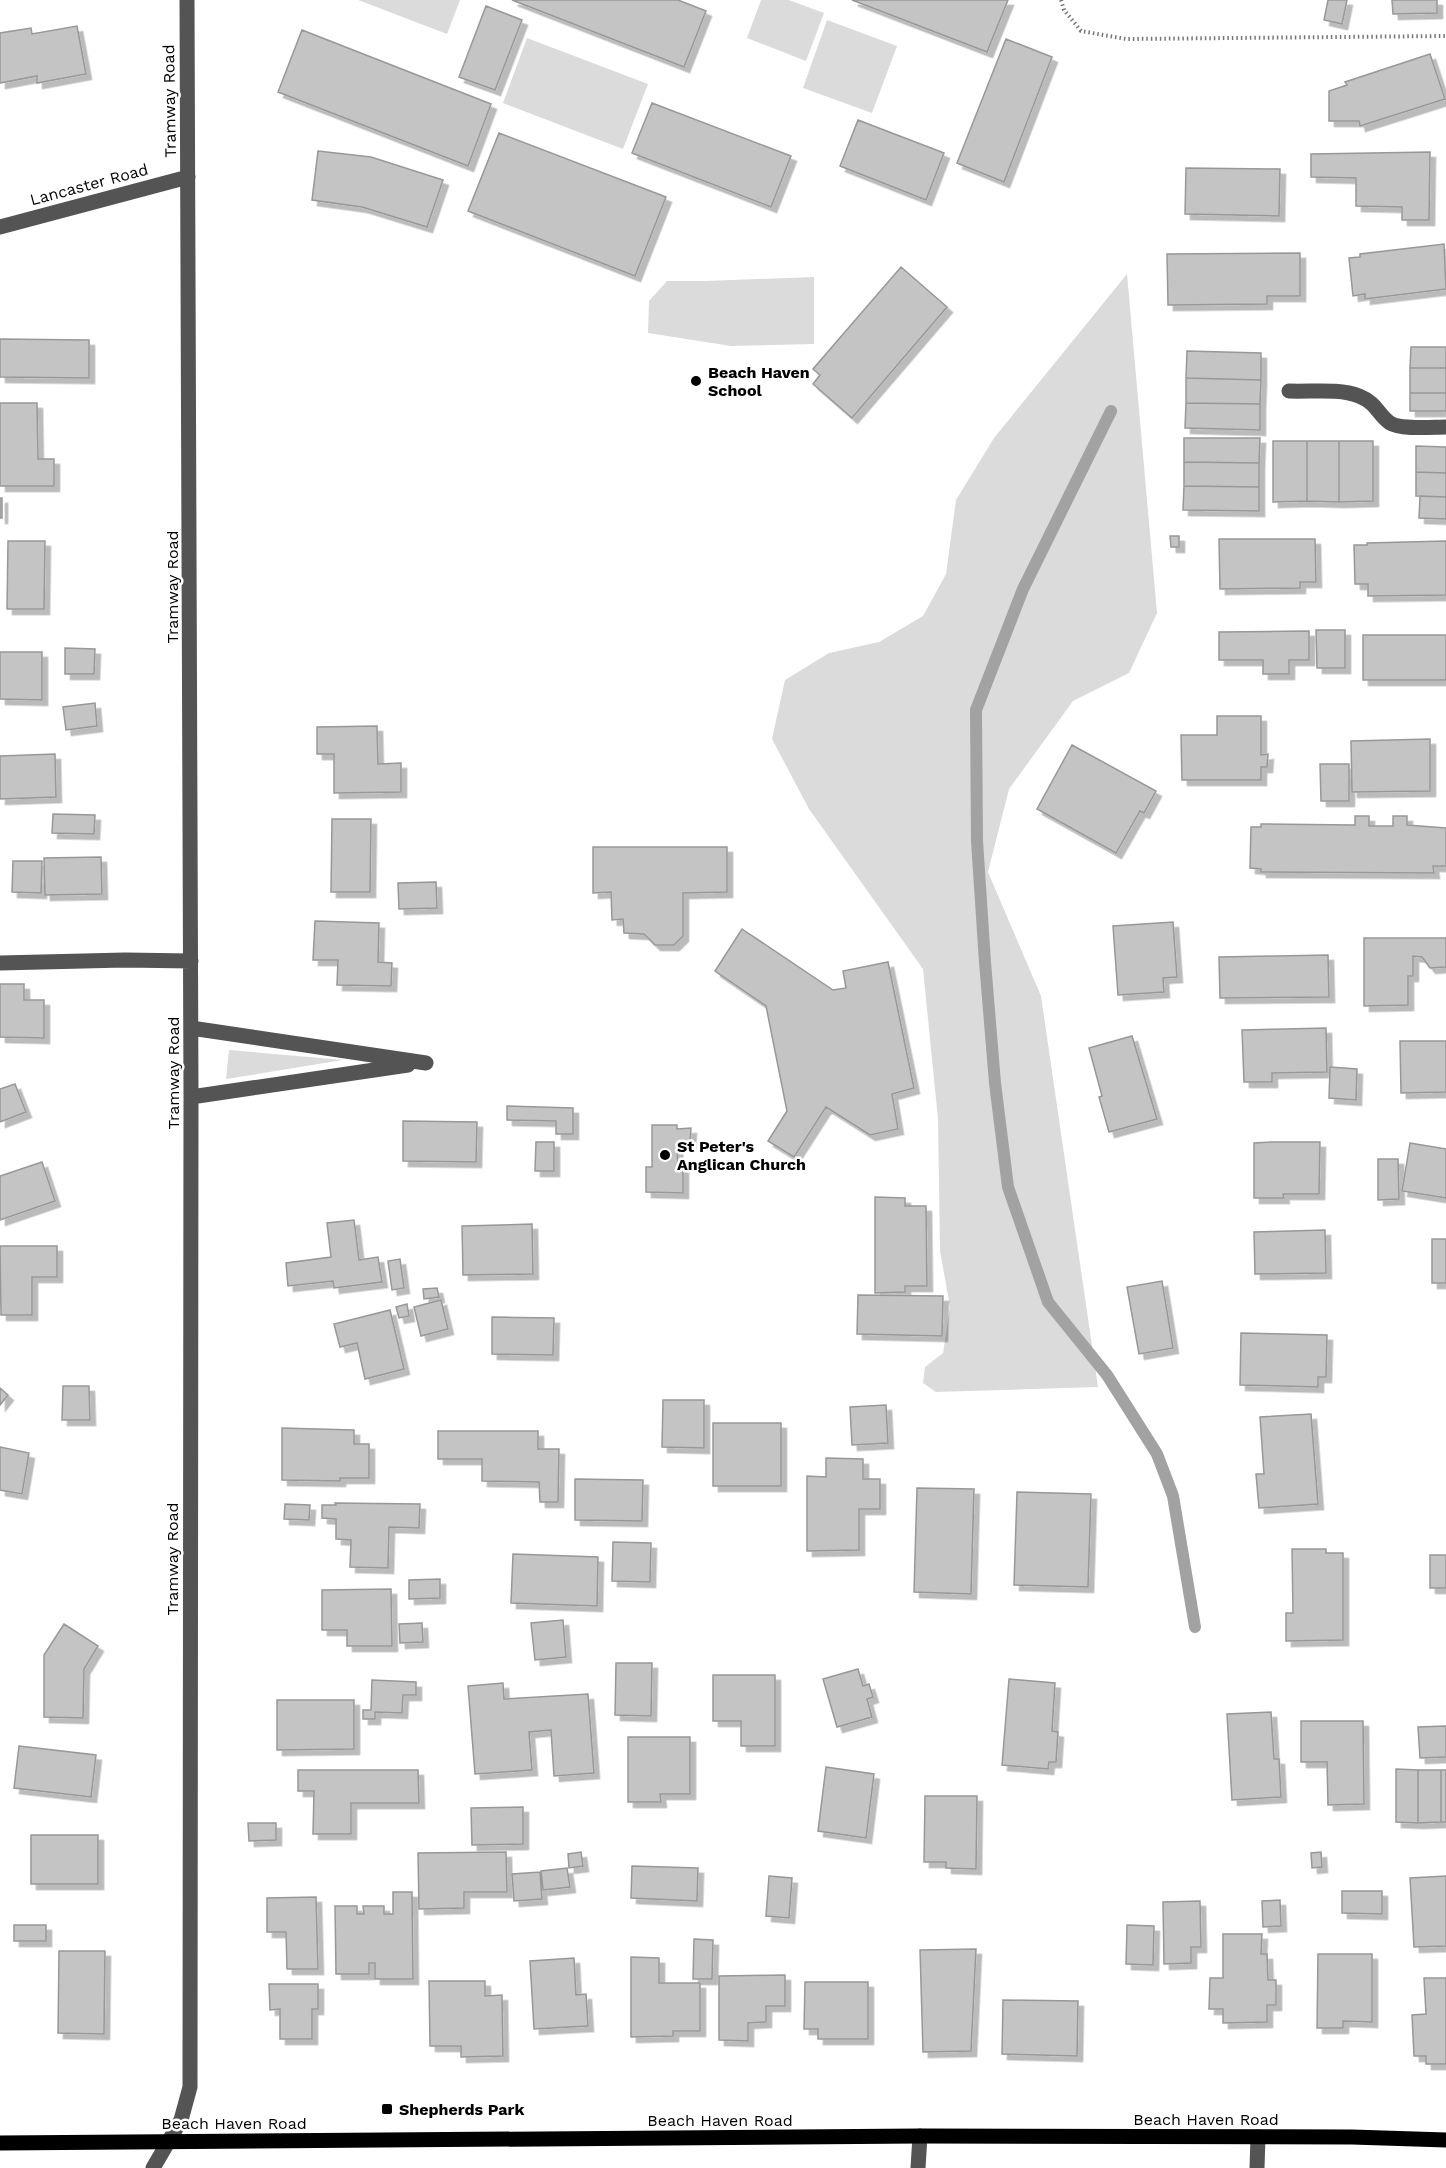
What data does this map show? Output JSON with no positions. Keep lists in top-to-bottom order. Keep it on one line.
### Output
{"streets":{"main road":["Beach Haven Road"],"street":["Tramway Road","Lancaster Road"]},"crossings":[["Tramway Road","Lancaster Road"],["Tramway Road","Beach Haven Road"]],"places":{"other":["Beach Haven School","St Peter's Anglican Church"],"transit":["Shepherds Park"]}}
